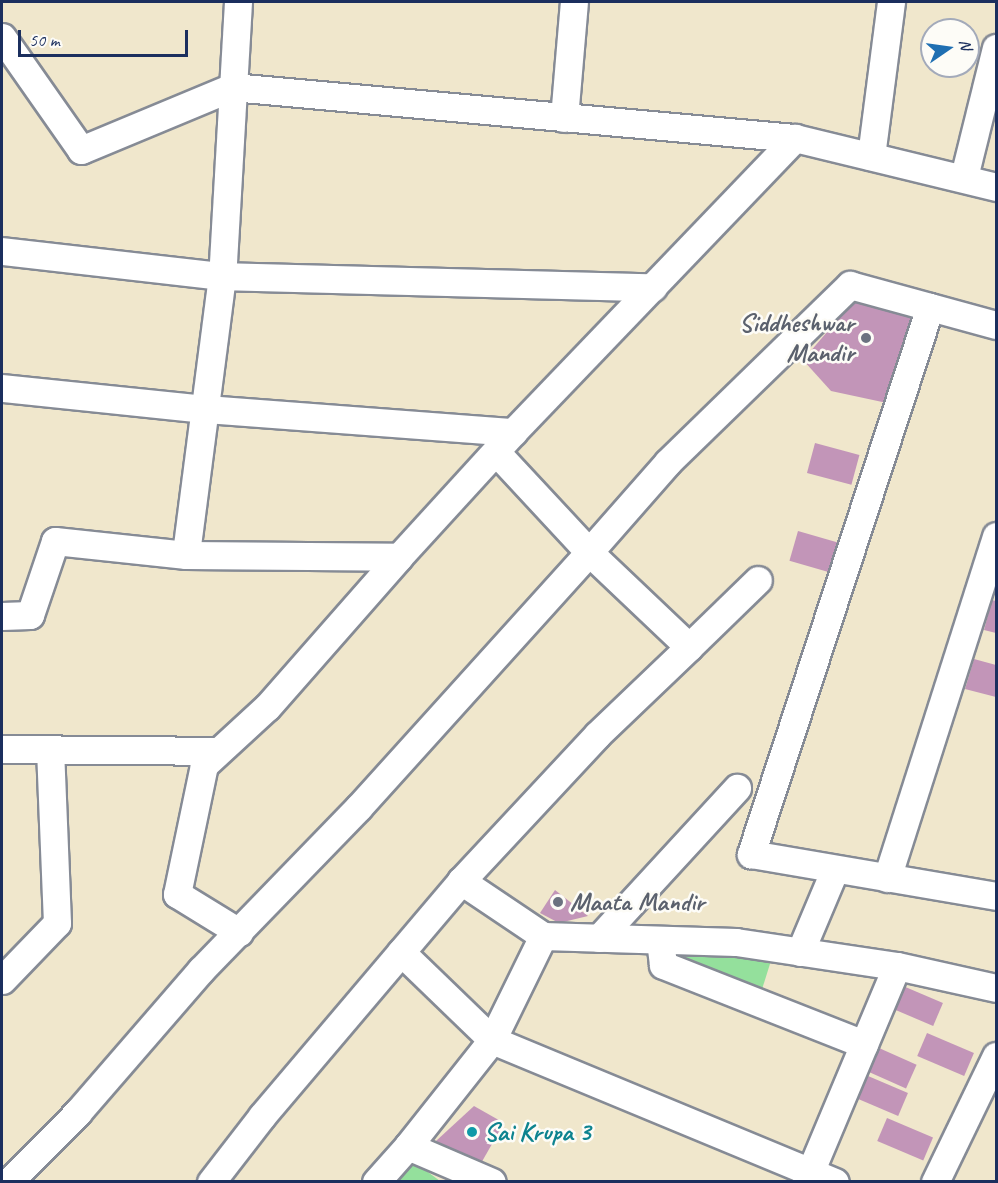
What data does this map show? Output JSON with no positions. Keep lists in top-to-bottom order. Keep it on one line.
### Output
{"places":["Siddheshwar Mandir","Maata Mandir","Sai Krupa 3"],"scale_bar":"50 m","north":"right"}
